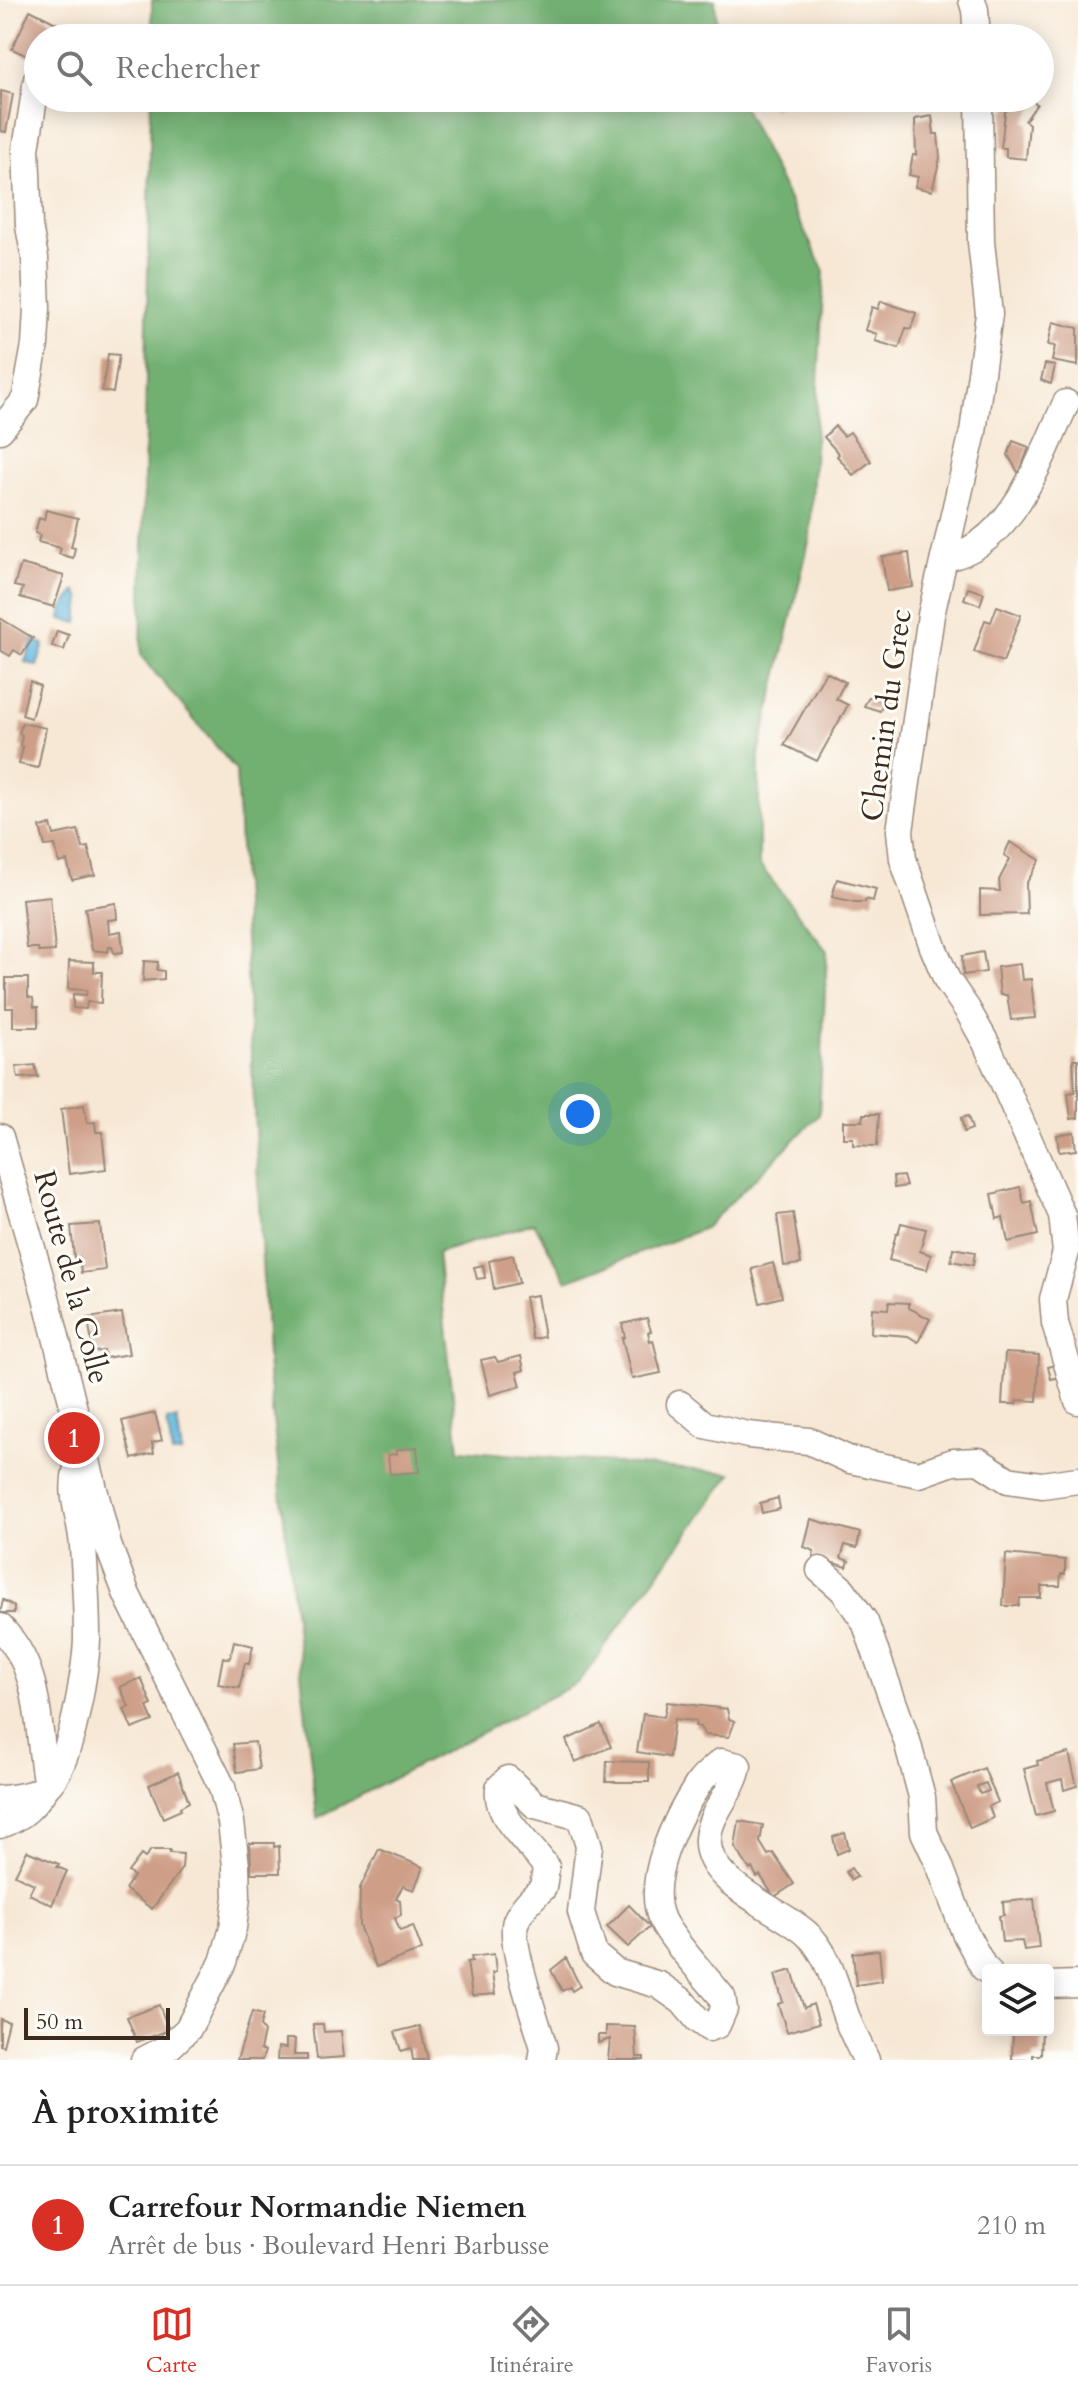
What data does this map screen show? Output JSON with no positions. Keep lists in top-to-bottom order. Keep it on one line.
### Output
{"streets":{"street":["Chemin du Grec","Route de la Colle"]},"scale_bar":"50 m","page":{"search":"Rechercher","pins":"1","scale":"50 m","heading":"À proximité","list":[{"mark":"1","name":"Carrefour Normandie Niemen","note":"Arrêt de bus · Boulevard Henri Barbusse","value":"210 m"}],"nav":["Carte","Itinéraire","Favoris"]}}
